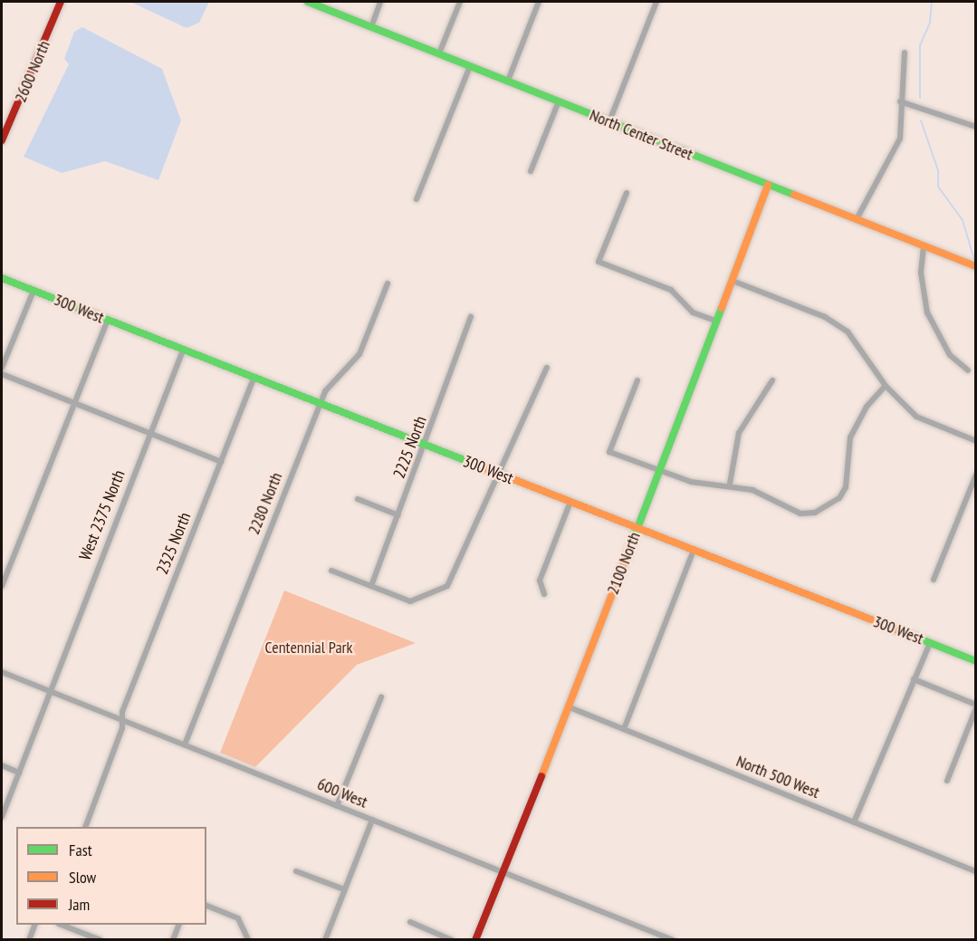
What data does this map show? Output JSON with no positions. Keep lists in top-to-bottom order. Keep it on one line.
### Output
{"streets":{"street":["2600 North","North Center Street","300 West","2225 North","2280 North","West 2375 North","2325 North","2100 North","North 500 West","600 West"]},"crossings":[["North Center Street","2100 North"],["300 West","2225 North"],["300 West","2280 North"],["300 West","West 2375 North"],["300 West","2325 North"],["300 West","2100 North"],["2280 North","600 West"],["West 2375 North","600 West"],["2325 North","600 West"],["2100 North","North 500 West"],["2100 North","600 West"]],"parks":["Centennial Park"],"legend":["Fast","Slow","Jam"]}
